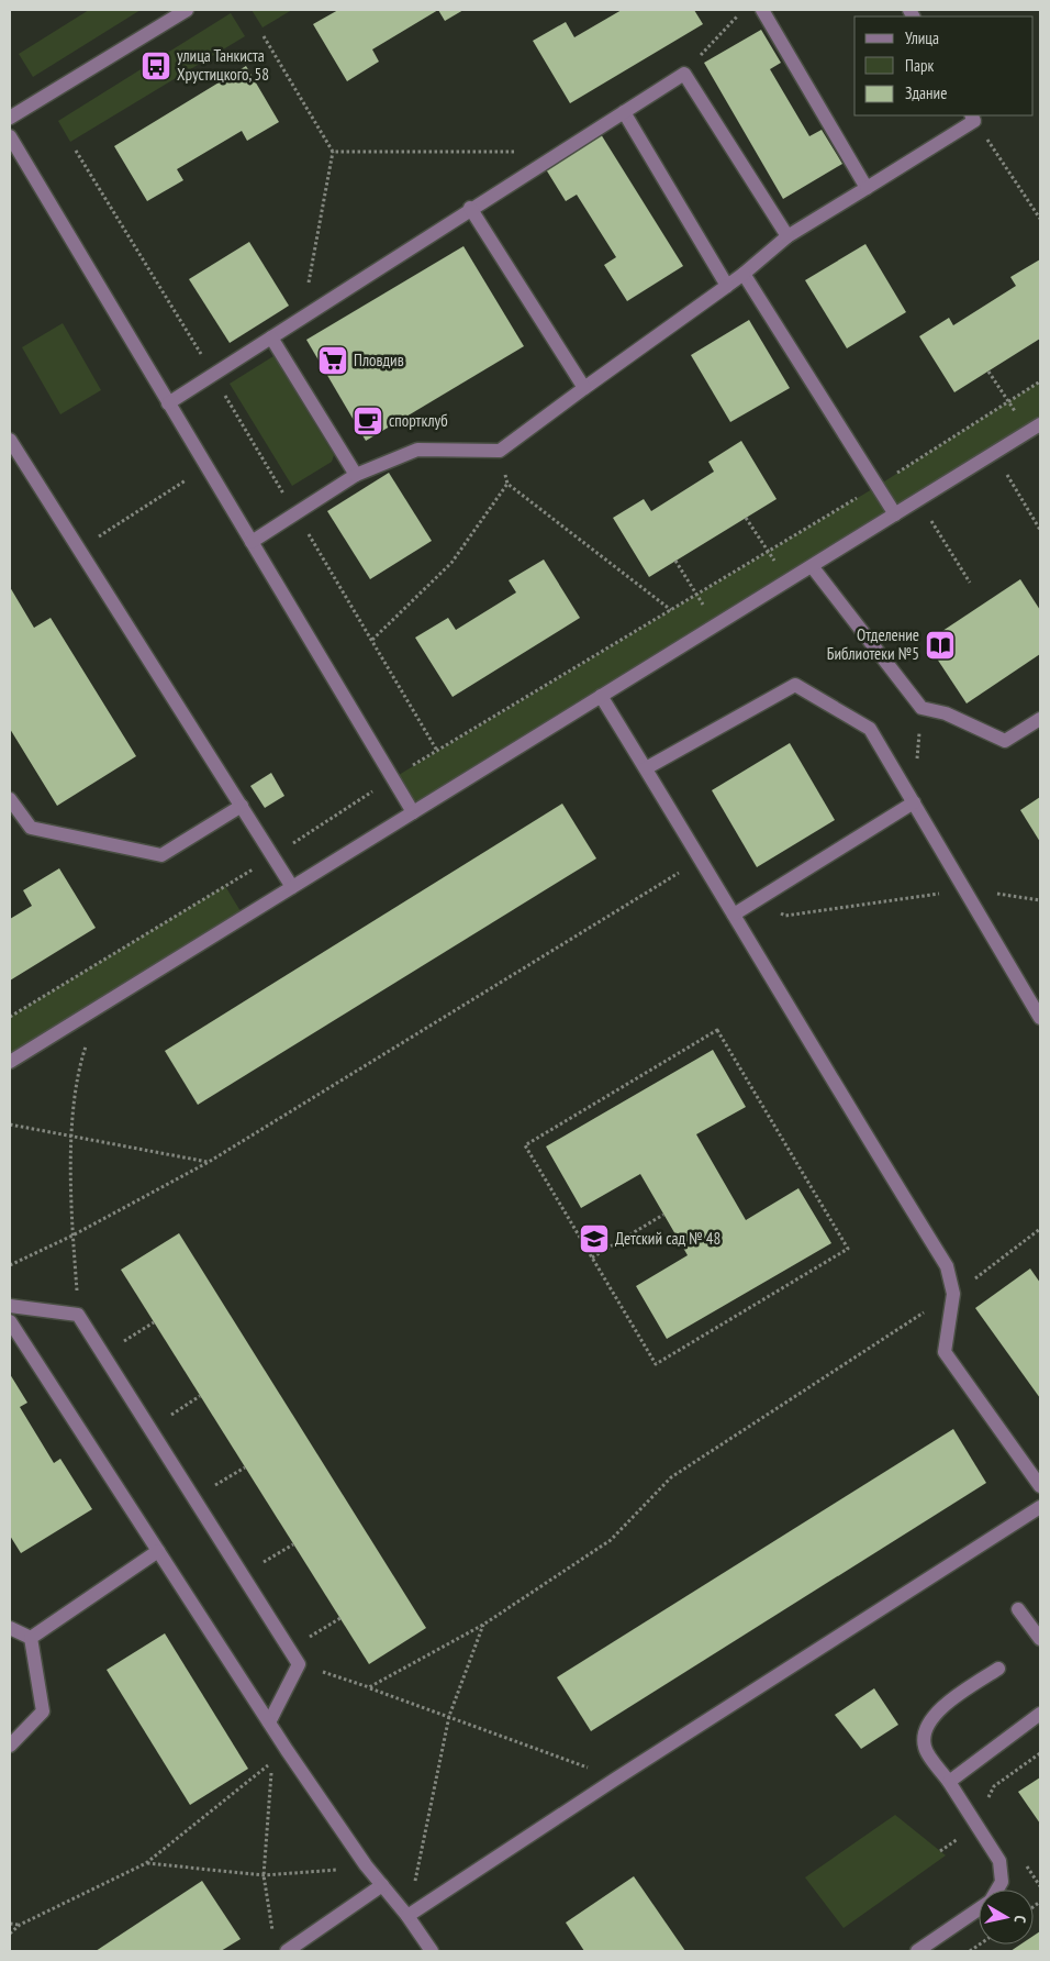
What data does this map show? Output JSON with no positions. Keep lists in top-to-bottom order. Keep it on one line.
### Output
{"places":{"bus stop":["улица Танкиста Хрустицкого, 58"],"supermarket":["Пловдив"],"cafe":["спортклуб"],"library":["Отделение Библиотеки №5"],"school or university":["Детский сад № 48"]},"legend":["Улица","Парк","Здание"],"north":"right"}
